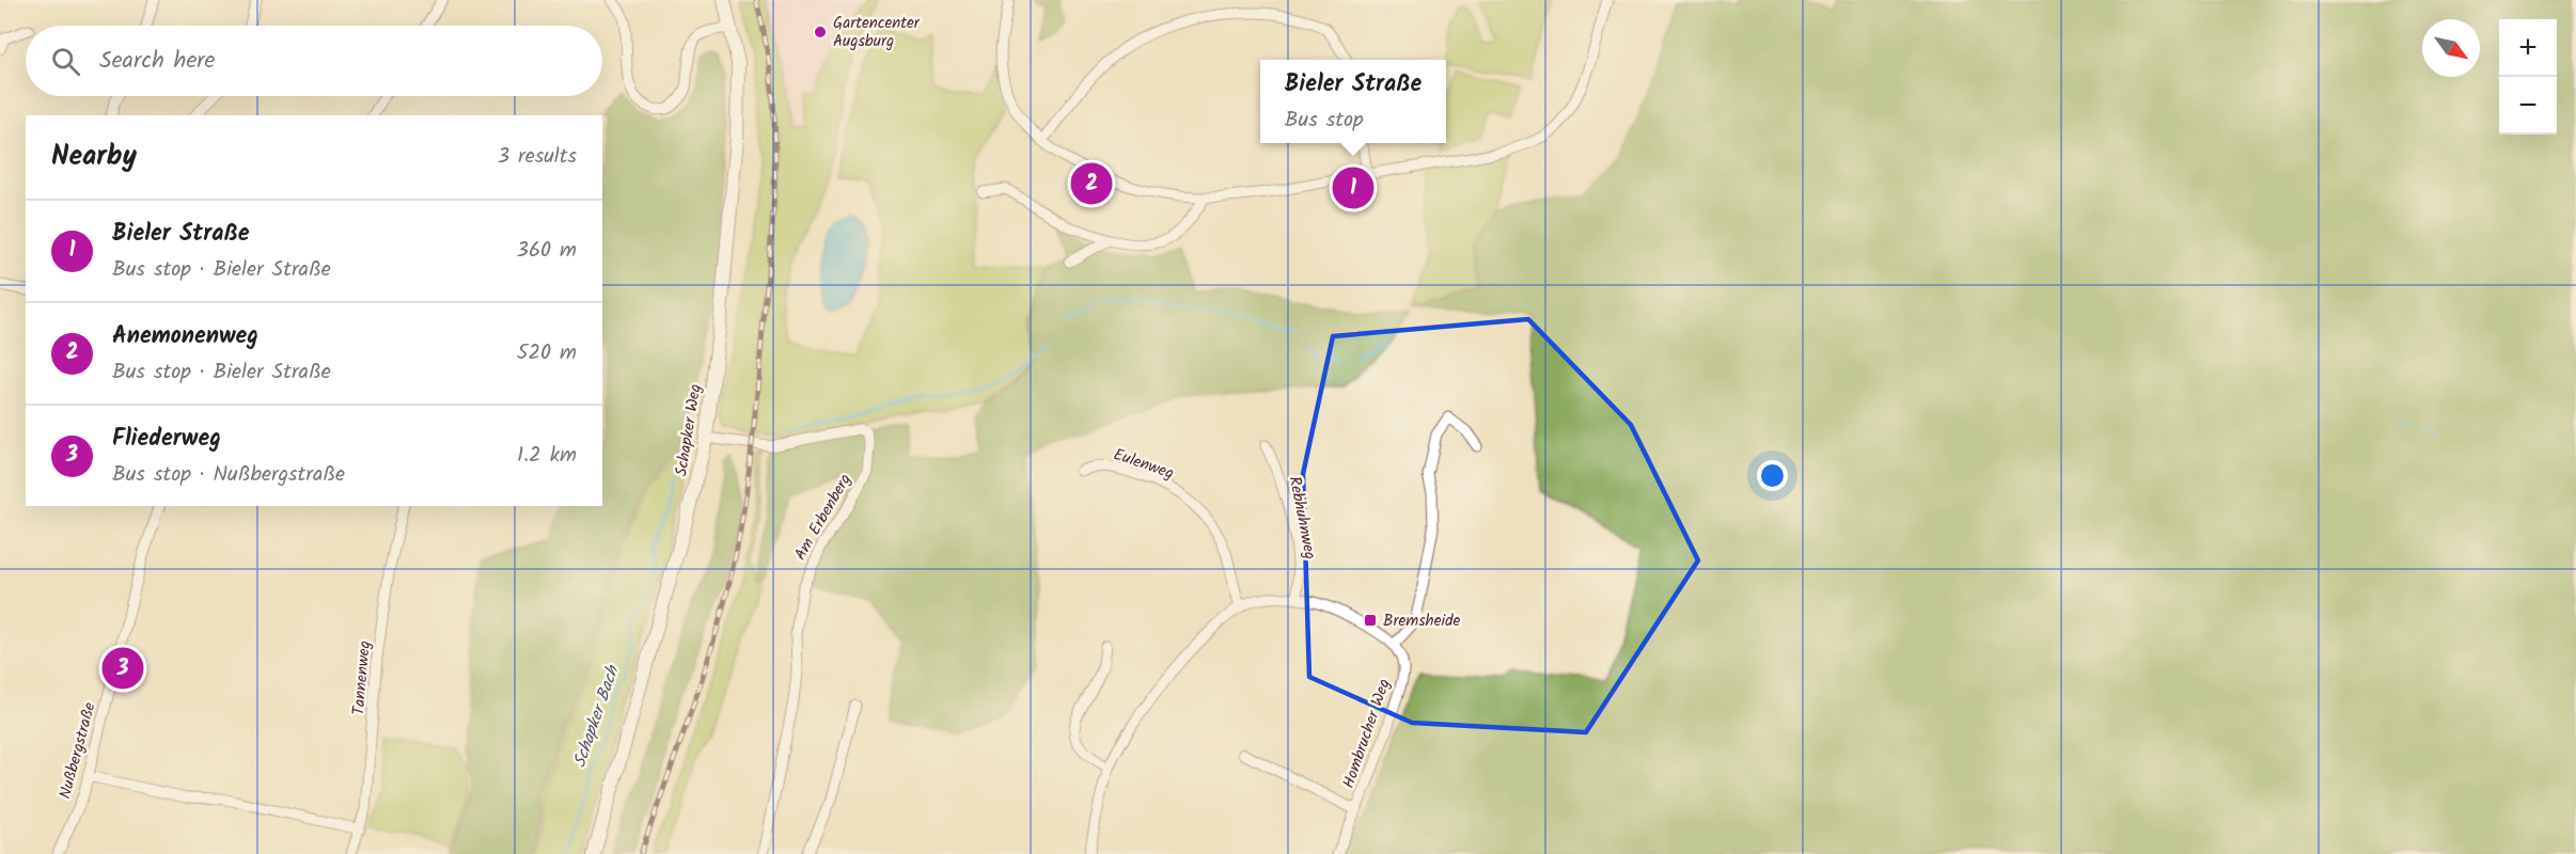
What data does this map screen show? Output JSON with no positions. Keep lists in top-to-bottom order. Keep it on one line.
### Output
{"streets":{"street":["Schapker Weg","Eulenweg","Am Erbenberg","Rebhuhnweg","Tannenweg","Hombrucher Weg","Nußbergstraße"]},"crossings":[["Schapker Weg","Am Erbenberg"]],"water":["Schapker Bach"],"places":{"other":["Gartencenter Augsburg"],"transit":["Bremsheide"]},"north":"bottom right","page":{"map_buttons":["+","−"],"search":"Search here","popup":["Bieler Straße","Bus stop"],"heading":["Nearby","3 results"],"pins":["2","1","3"],"list":[{"mark":"1","name":"Bieler Straße","note":"Bus stop · Bieler Straße","value":"360 m"},{"mark":"2","name":"Anemonenweg","note":"Bus stop · Bieler Straße","value":"520 m"},{"mark":"3","name":"Fliederweg","note":"Bus stop · Nußbergstraße","value":"1.2 km"}]}}
